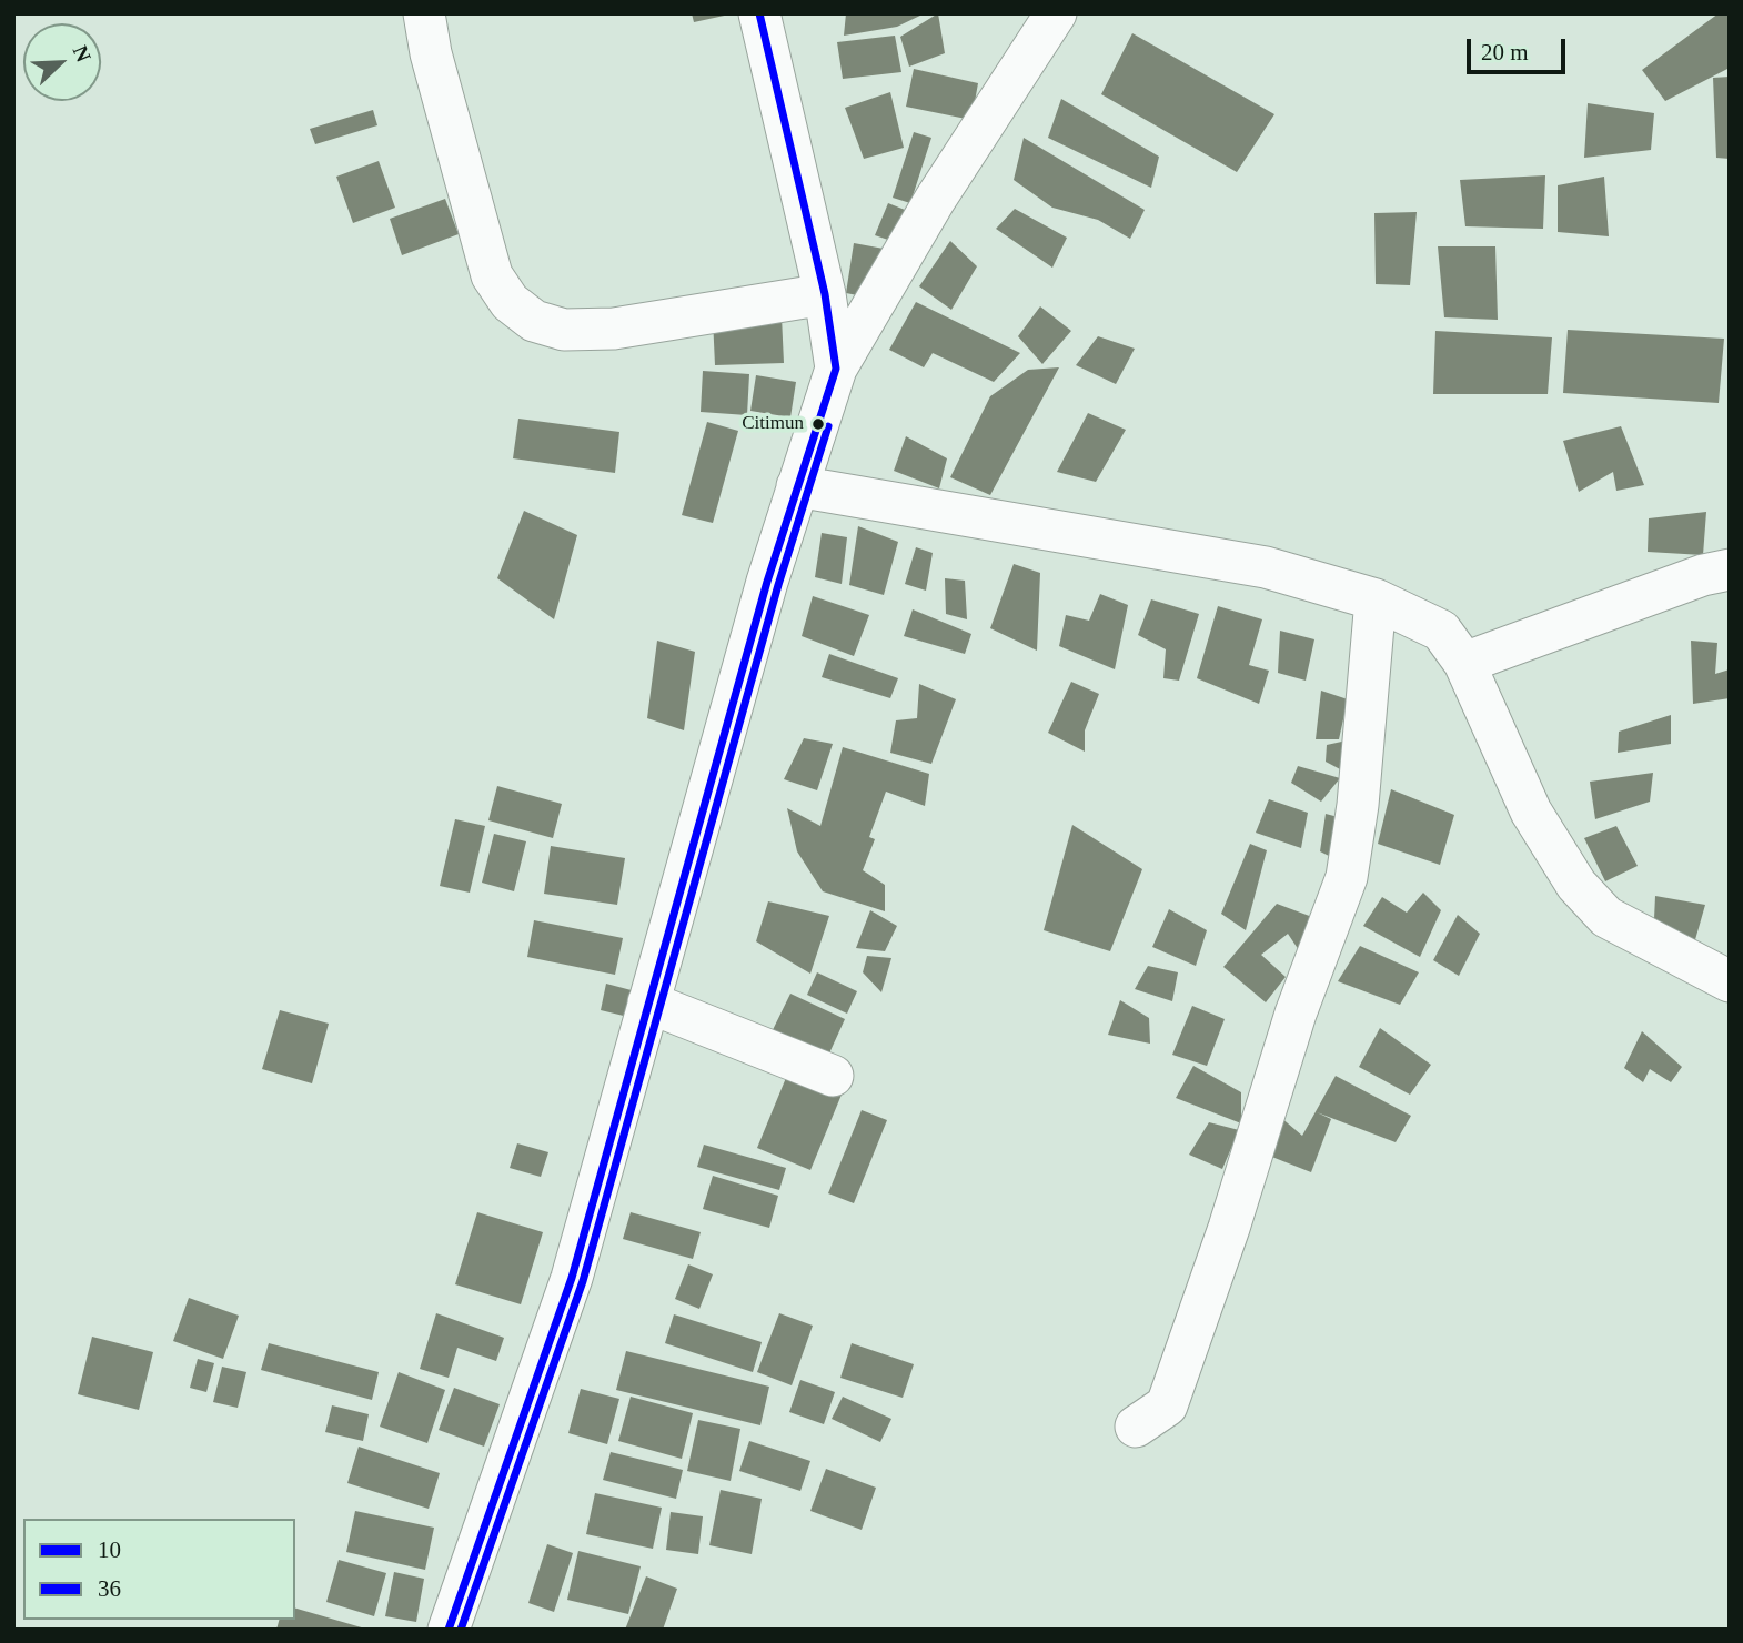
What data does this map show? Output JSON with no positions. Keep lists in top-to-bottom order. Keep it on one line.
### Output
{"places":["Citimun"],"lines":["transit line 10","transit line 36"],"legend":["10","36"],"scale_bar":"20 m","north":"top right"}
